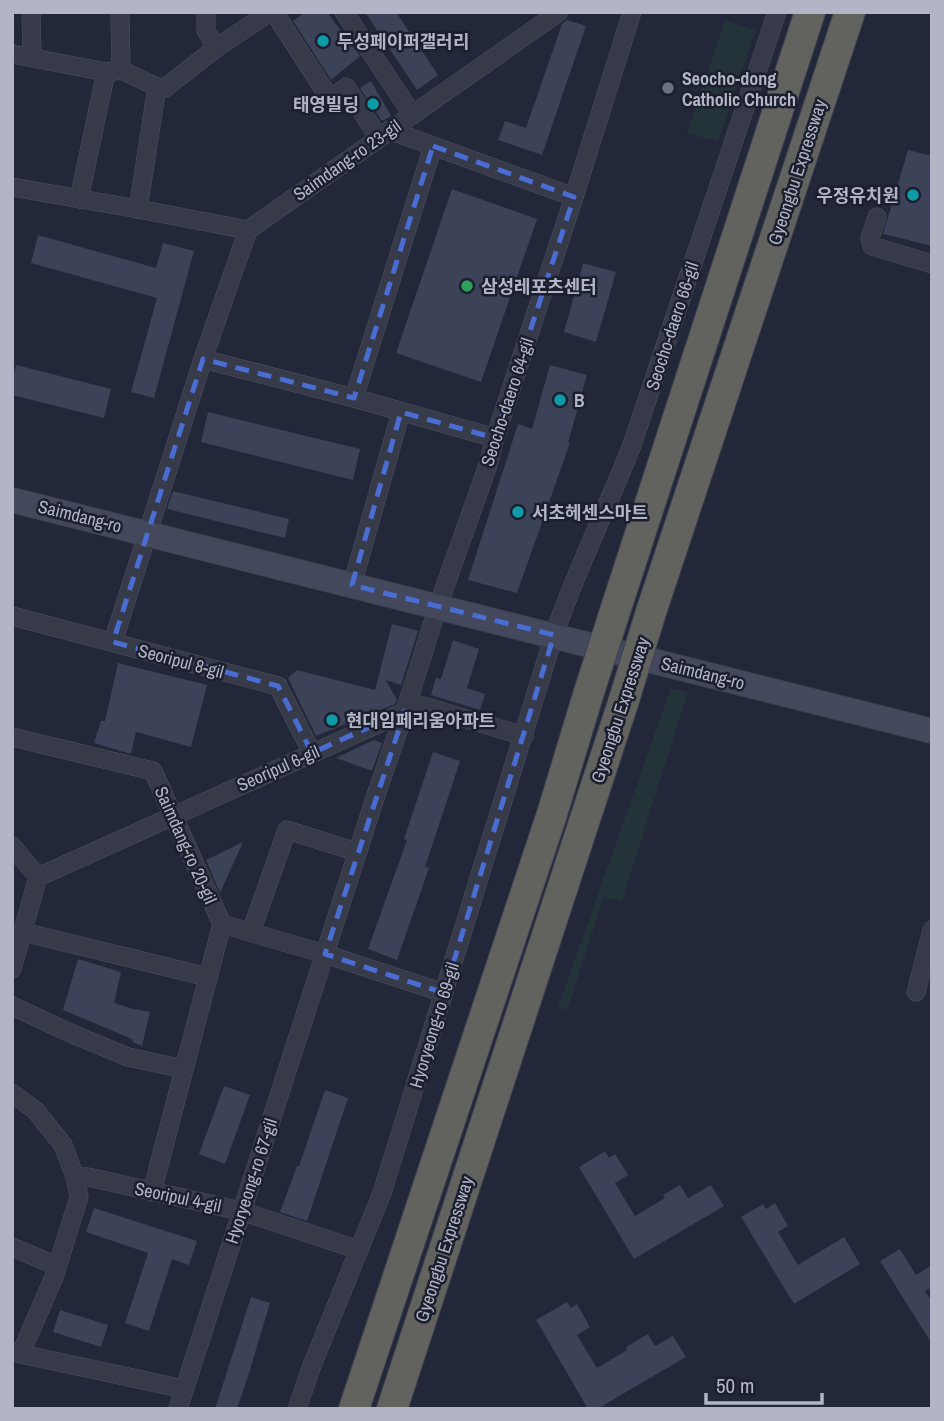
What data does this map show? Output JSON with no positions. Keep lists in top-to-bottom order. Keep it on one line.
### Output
{"streets":{"highway":["Gyeongbu Expressway"],"main road":["Saimdang-ro"],"street":["Saimdang-ro 23-gil","Seocho-daero 66-gil","Seocho-daero 64-gil","Seoripul 8-gil","Seoripul 6-gil","Saimdang-ro 20-gil","Hyoryeong-ro 69-gil","Hyoryeong-ro 67-gil","Seoripul 4-gil"]},"crossings":[["Seocho-daero 66-gil","Saimdang-ro"],["Seocho-daero 66-gil","Hyoryeong-ro 69-gil"],["Seocho-daero 64-gil","Saimdang-ro"],["Seocho-daero 64-gil","Hyoryeong-ro 67-gil"],["Saimdang-ro","Seoripul 8-gil"],["Saimdang-ro","Hyoryeong-ro 69-gil"],["Saimdang-ro","Hyoryeong-ro 67-gil"],["Seoripul 8-gil","Seoripul 6-gil"],["Seoripul 6-gil","Saimdang-ro 20-gil"],["Seoripul 6-gil","Hyoryeong-ro 69-gil"],["Seoripul 6-gil","Hyoryeong-ro 67-gil"],["Saimdang-ro 20-gil","Seoripul 4-gil"],["Hyoryeong-ro 69-gil","Seoripul 4-gil"],["Hyoryeong-ro 67-gil","Seoripul 4-gil"]],"places":["두성페이퍼갤러리","Seocho-dong Catholic Church","태영빌딩","우정유치원","삼성레포츠센터","B","서초헤센스마트","현대임페리움아파트"],"scale_bar":"50 m"}
